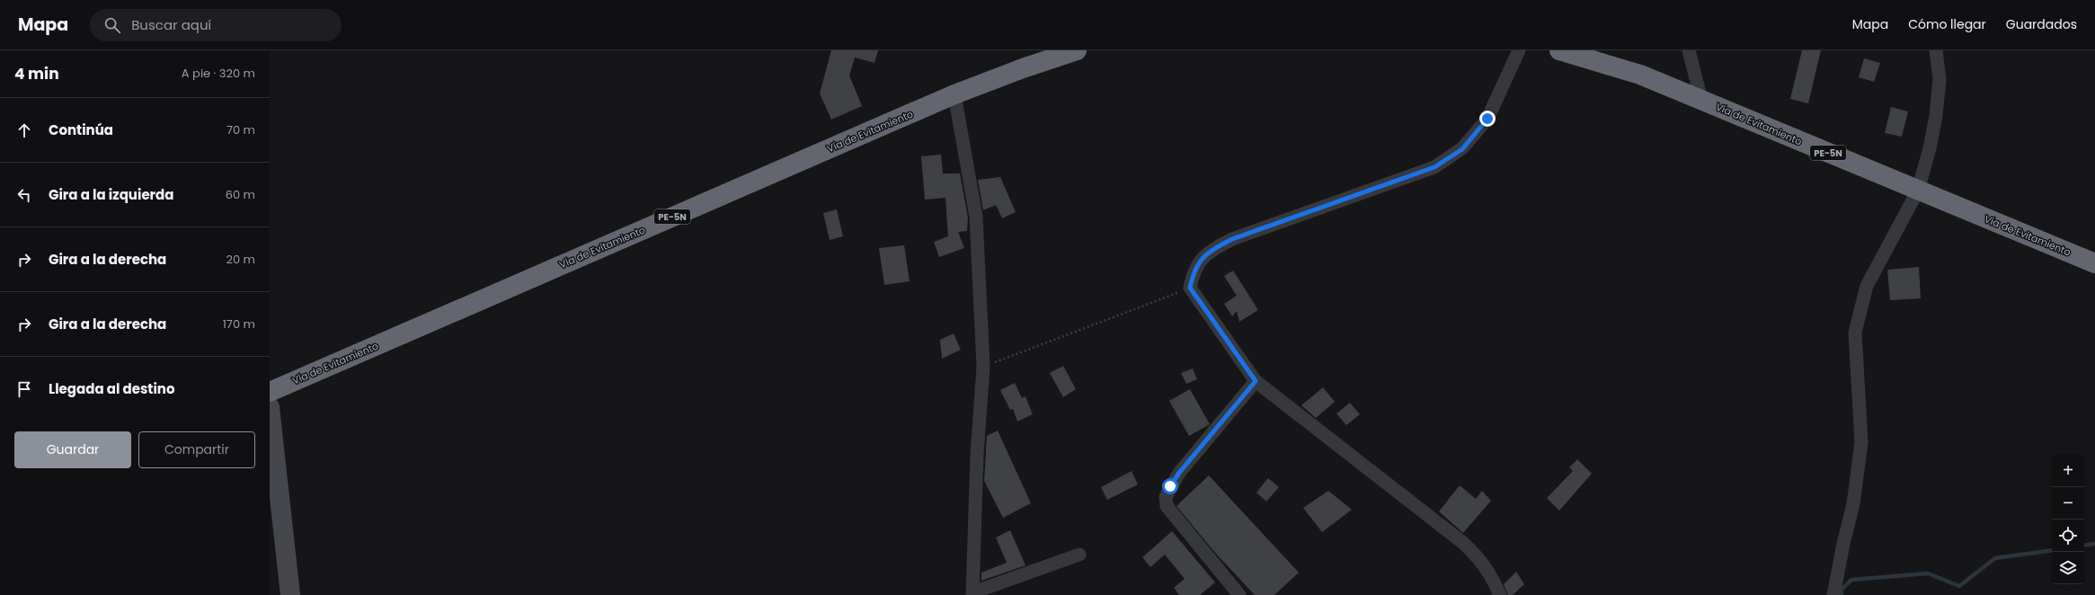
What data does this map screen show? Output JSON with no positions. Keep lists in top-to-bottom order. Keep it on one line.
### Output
{"streets":{"highway":["Vía de Evitamiento","PE-5N"]},"page":{"header":"Mapa","search":"Buscar aquí","nav":["Mapa","Cómo llegar","Guardados"],"heading":["4 min","A pie · 320 m"],"list":[["Continúa","70 m"],["Gira a la izquierda","60 m"],["Gira a la derecha","20 m"],["Gira a la derecha","170 m"],"Llegada al destino"],"buttons":["Guardar","Compartir"],"map_buttons":["+","−"]}}
